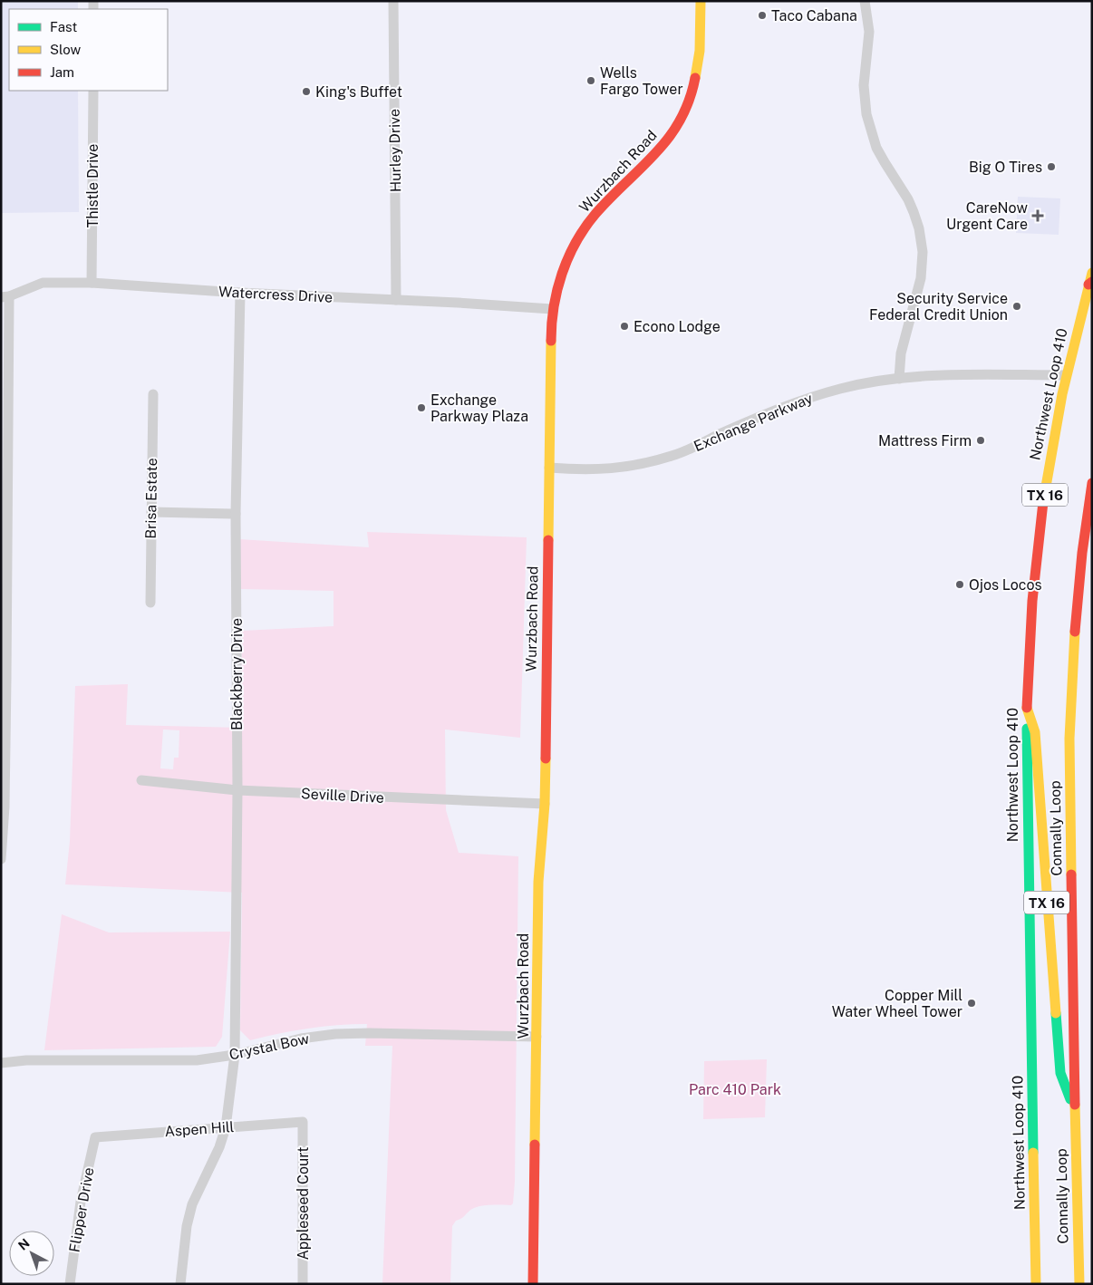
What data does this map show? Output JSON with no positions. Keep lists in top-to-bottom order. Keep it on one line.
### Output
{"streets":{"main road":["Wurzbach Road","Northwest Loop 410","TX 16","Connally Loop"],"street":["Hurley Drive","Thistle Drive","Watercress Drive","Exchange Parkway","Brisa Estate","Blackberry Drive","Seville Drive","Crystal Bow","Aspen Hill","Appleseed Court","Flipper Drive"]},"crossings":[["Hurley Drive","Watercress Drive"],["Wurzbach Road","Watercress Drive"],["Wurzbach Road","Exchange Parkway"],["Wurzbach Road","Seville Drive"],["Wurzbach Road","Crystal Bow"],["Thistle Drive","Watercress Drive"],["Watercress Drive","Blackberry Drive"],["Northwest Loop 410","Exchange Parkway"],["Northwest Loop 410","TX 16"],["TX 16","Connally Loop"],["Blackberry Drive","Seville Drive"],["Blackberry Drive","Crystal Bow"],["Blackberry Drive","Aspen Hill"],["Aspen Hill","Appleseed Court"],["Aspen Hill","Flipper Drive"]],"parks":["Parc 410 Park"],"places":{"other":["Taco Cabana","Wells Fargo Tower","King's Buffet","Big O Tires","Security Service Federal Credit Union","Econo Lodge","Exchange Parkway Plaza","Mattress Firm","Ojos Locos","Copper Mill Water Wheel Tower"],"health":["CareNow Urgent Care"]},"legend":["Fast","Slow","Jam"],"north":"top left"}
